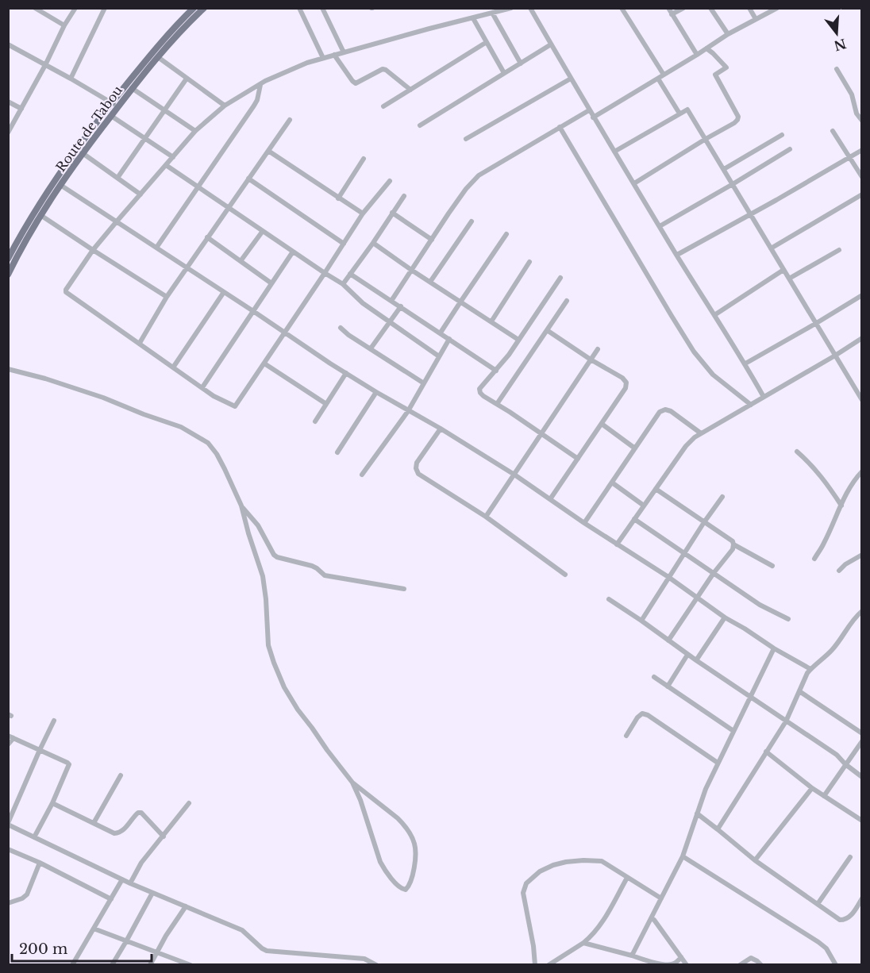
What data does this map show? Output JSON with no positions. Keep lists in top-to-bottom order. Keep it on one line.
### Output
{"streets":{"main road":["Route de Tabou"]},"scale_bar":"200 m","north":"bottom"}
